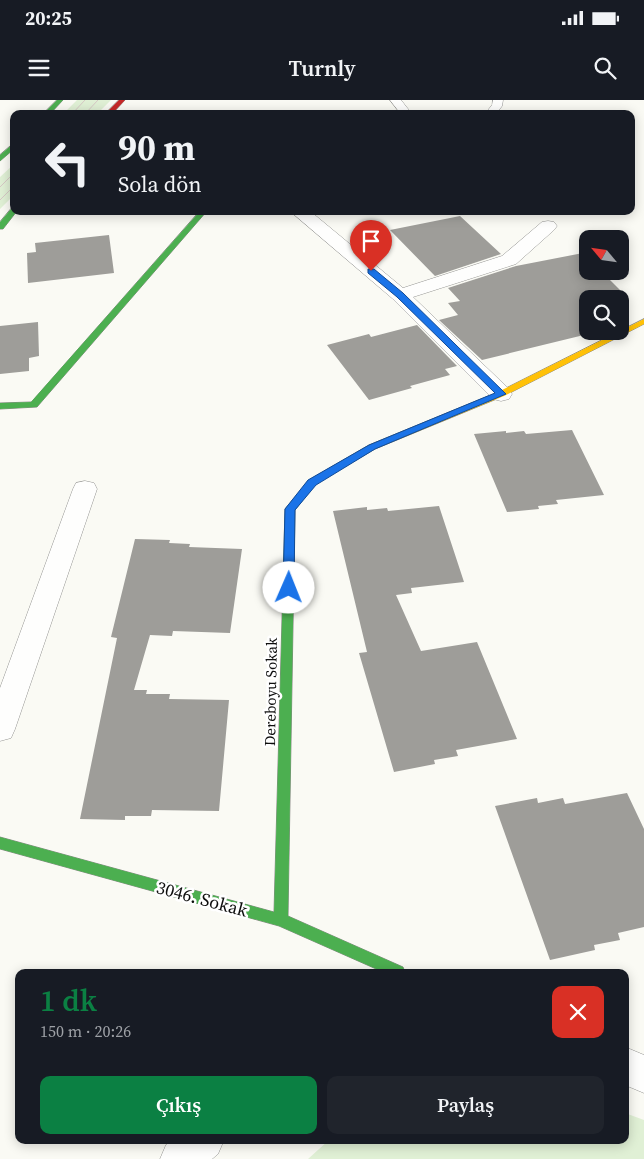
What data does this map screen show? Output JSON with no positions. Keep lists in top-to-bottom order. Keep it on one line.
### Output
{"streets":{"street":["Dereboyu Sokak","3046. Sokak"]},"crossings":[["Dereboyu Sokak","3046. Sokak"]],"north":"top left","page":{"status":"20:25","header":"Turnly","turn":["90 m","Sola dön"],"heading":["1 dk","150 m · 20:26"],"buttons":["Çıkış","Paylaş"]}}
